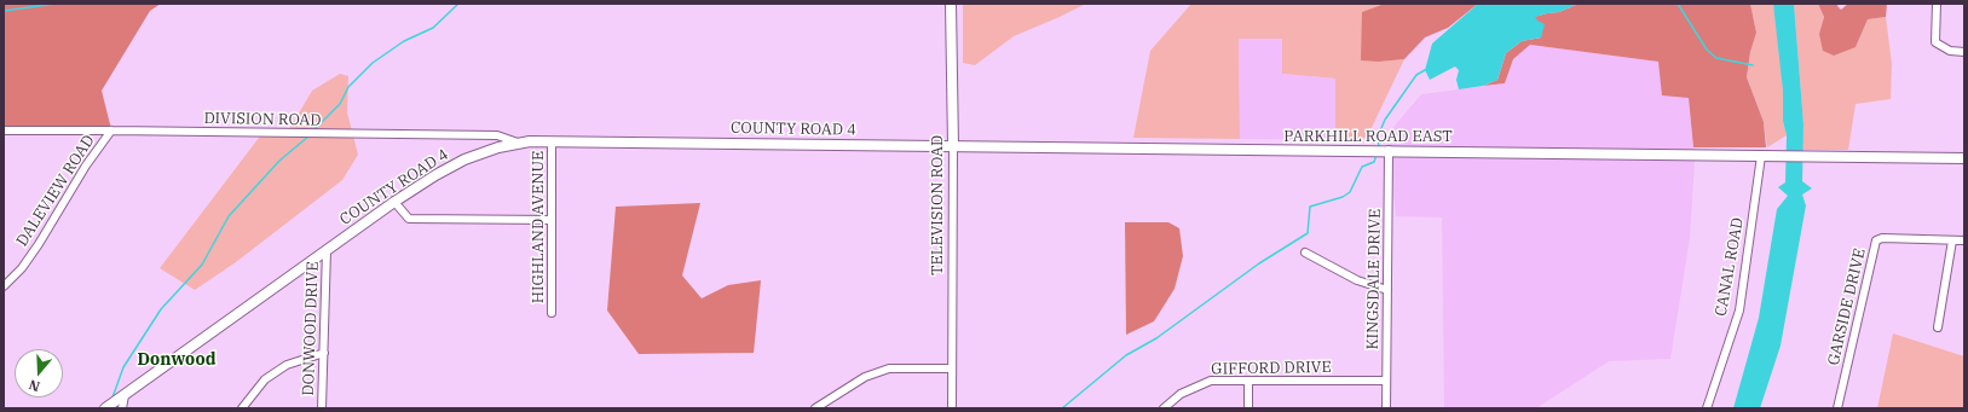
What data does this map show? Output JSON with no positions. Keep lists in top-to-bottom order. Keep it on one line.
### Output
{"streets":{"main road":["COUNTY ROAD 4","PARKHILL ROAD EAST","TELEVISION ROAD"],"street":["DIVISION ROAD","DALEVIEW ROAD","HIGHLAND AVENUE","CANAL ROAD","KINGSDALE DRIVE","GARSIDE DRIVE","DONWOOD DRIVE","GIFFORD DRIVE"]},"crossings":[["DIVISION ROAD","COUNTY ROAD 4"],["DIVISION ROAD","DALEVIEW ROAD"],["COUNTY ROAD 4","PARKHILL ROAD EAST"],["COUNTY ROAD 4","TELEVISION ROAD"],["COUNTY ROAD 4","HIGHLAND AVENUE"],["COUNTY ROAD 4","DONWOOD DRIVE"],["PARKHILL ROAD EAST","TELEVISION ROAD"],["PARKHILL ROAD EAST","CANAL ROAD"],["PARKHILL ROAD EAST","KINGSDALE DRIVE"],["KINGSDALE DRIVE","GIFFORD DRIVE"]],"districts":["Donwood"],"north":"bottom"}
